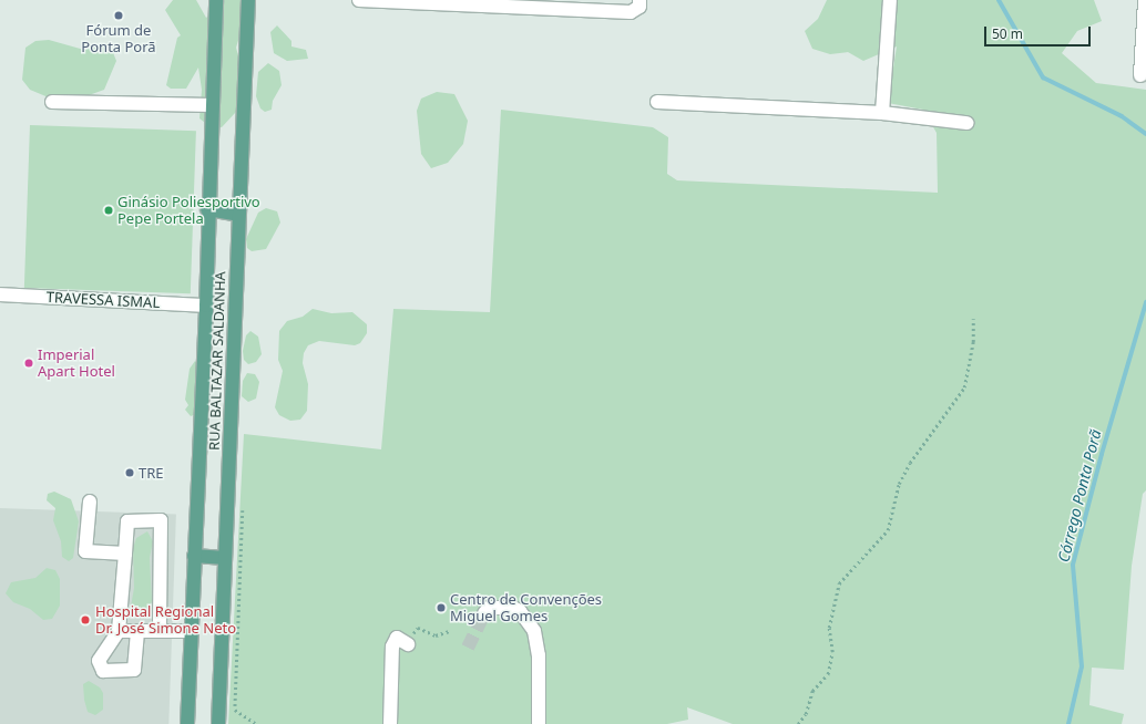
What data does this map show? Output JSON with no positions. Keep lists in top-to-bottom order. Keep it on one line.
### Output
{"streets":{"main road":["RUA BALTAZAR SALDANHA"],"street":["TRAVESSA ISMAL"]},"crossings":[["TRAVESSA ISMAL","RUA BALTAZAR SALDANHA"]],"water":["Córrego Ponta Porã"],"places":["Fórum de Ponta Porã","Ginásio Poliesportivo Pepe Portela","Imperial Apart Hotel","TRE","Centro de Convenções Miguel Gomes","Hospital Regional Dr. José Simone Neto"],"scale_bar":"50 m"}
